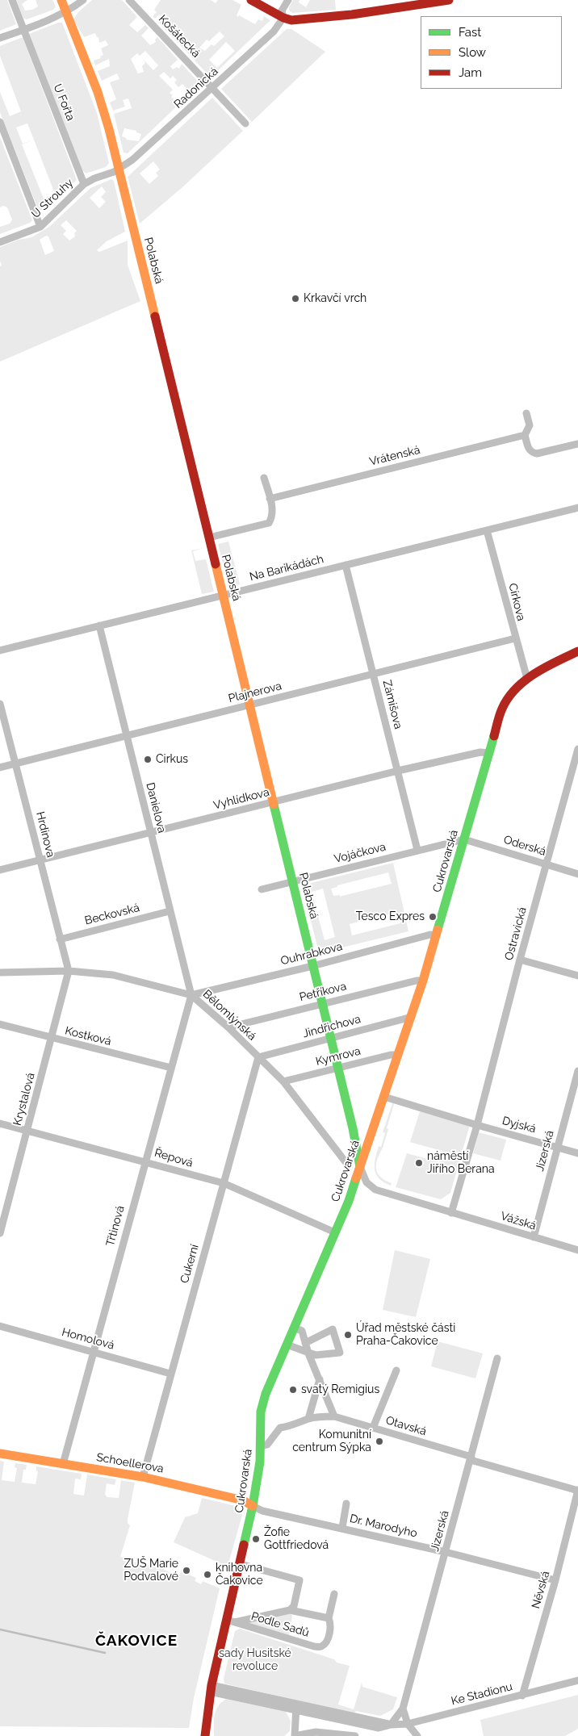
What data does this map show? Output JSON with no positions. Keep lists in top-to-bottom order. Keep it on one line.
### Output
{"streets":{"street":["Košátecká","Radonická","U Fořta","U Strouhy","Polabská","Vrátenská","Na Barikádách","Církova","Plajnerova","Zámišova","Vyhlídkova","Danielova","Hrdinova","Oderská","Vojáčkova","Cukrovarská","Beckovská","Ostravická","Ouhrabkova","Petříkova","Bělomlýnská","Jindřichova","Kostková","Kymrova","Krystalová","Dyjská","Jizerská","Řepová","Vážská","Třtinová","Cukerní","Homolová","Otavská","Schoellerova","Dr. Marodyho","Něvská","Podle Sadů","Ke Stadionu"]},"crossings":[["Košátecká","Radonická"],["Radonická","U Strouhy"],["Radonická","Polabská"],["U Fořta","U Strouhy"],["U Strouhy","Polabská"],["Polabská","Na Barikádách"],["Polabská","Plajnerova"],["Polabská","Vyhlídkova"],["Polabská","Vojáčkova"],["Polabská","Cukrovarská"],["Polabská","Ouhrabkova"],["Polabská","Petříkova"],["Polabská","Jindřichova"],["Polabská","Kymrova"],["Na Barikádách","Církova"],["Na Barikádách","Zámišova"],["Na Barikádách","Danielova"],["Církova","Plajnerova"],["Církova","Cukrovarská"],["Plajnerova","Zámišova"],["Plajnerova","Danielova"],["Plajnerova","Hrdinova"],["Zámišova","Vyhlídkova"],["Zámišova","Vojáčkova"],["Vyhlídkova","Danielova"],["Vyhlídkova","Hrdinova"],["Vyhlídkova","Cukrovarská"],["Danielova","Beckovská"],["Danielova","Ouhrabkova"],["Danielova","Bělomlýnská"],["Danielova","Třtinová"],["Hrdinova","Beckovská"],["Hrdinova","Bělomlýnská"],["Hrdinova","Krystalová"],["Oderská","Vojáčkova"],["Oderská","Cukrovarská"],["Oderská","Ostravická"],["Vojáčkova","Cukrovarská"],["Cukrovarská","Ouhrabkova"],["Cukrovarská","Petříkova"],["Cukrovarská","Jindřichova"],["Cukrovarská","Kymrova"],["Cukrovarská","Řepová"],["Cukrovarská","Schoellerova"],["Cukrovarská","Dr. Marodyho"],["Cukrovarská","Podle Sadů"],["Cukrovarská","Ke Stadionu"],["Ostravická","Dyjská"],["Ouhrabkova","Bělomlýnská"],["Ouhrabkova","Třtinová"],["Petříkova","Bělomlýnská"],["Bělomlýnská","Jindřichova"],["Bělomlýnská","Kymrova"],["Bělomlýnská","Krystalová"],["Bělomlýnská","Třtinová"],["Bělomlýnská","Cukerní"],["Jindřichova","Cukerní"],["Kostková","Krystalová"],["Kostková","Třtinová"],["Krystalová","Řepová"],["Dyjská","Jizerská"],["Jizerská","Vážská"],["Jizerská","Otavská"],["Jizerská","Dr. Marodyho"],["Jizerská","Ke Stadionu"],["Řepová","Třtinová"],["Řepová","Cukerní"],["Třtinová","Homolová"],["Třtinová","Schoellerova"],["Cukerní","Homolová"],["Cukerní","Schoellerova"],["Otavská","Něvská"],["Schoellerova","Dr. Marodyho"],["Dr. Marodyho","Něvská"],["Něvská","Ke Stadionu"]],"districts":["ČAKOVICE"],"parks":["sady Husitské revoluce"],"places":["Krkavčí vrch","Cirkus","Tesco Expres","náměstí Jiřího Berana","Úřad městské části Praha-Čakovice","svatý Remigius","Komunitní centrum Sýpka","Žofie Gottfriedová","ZUŠ Marie Podvalové","knihovna Čakovice"],"legend":["Fast","Slow","Jam"]}
